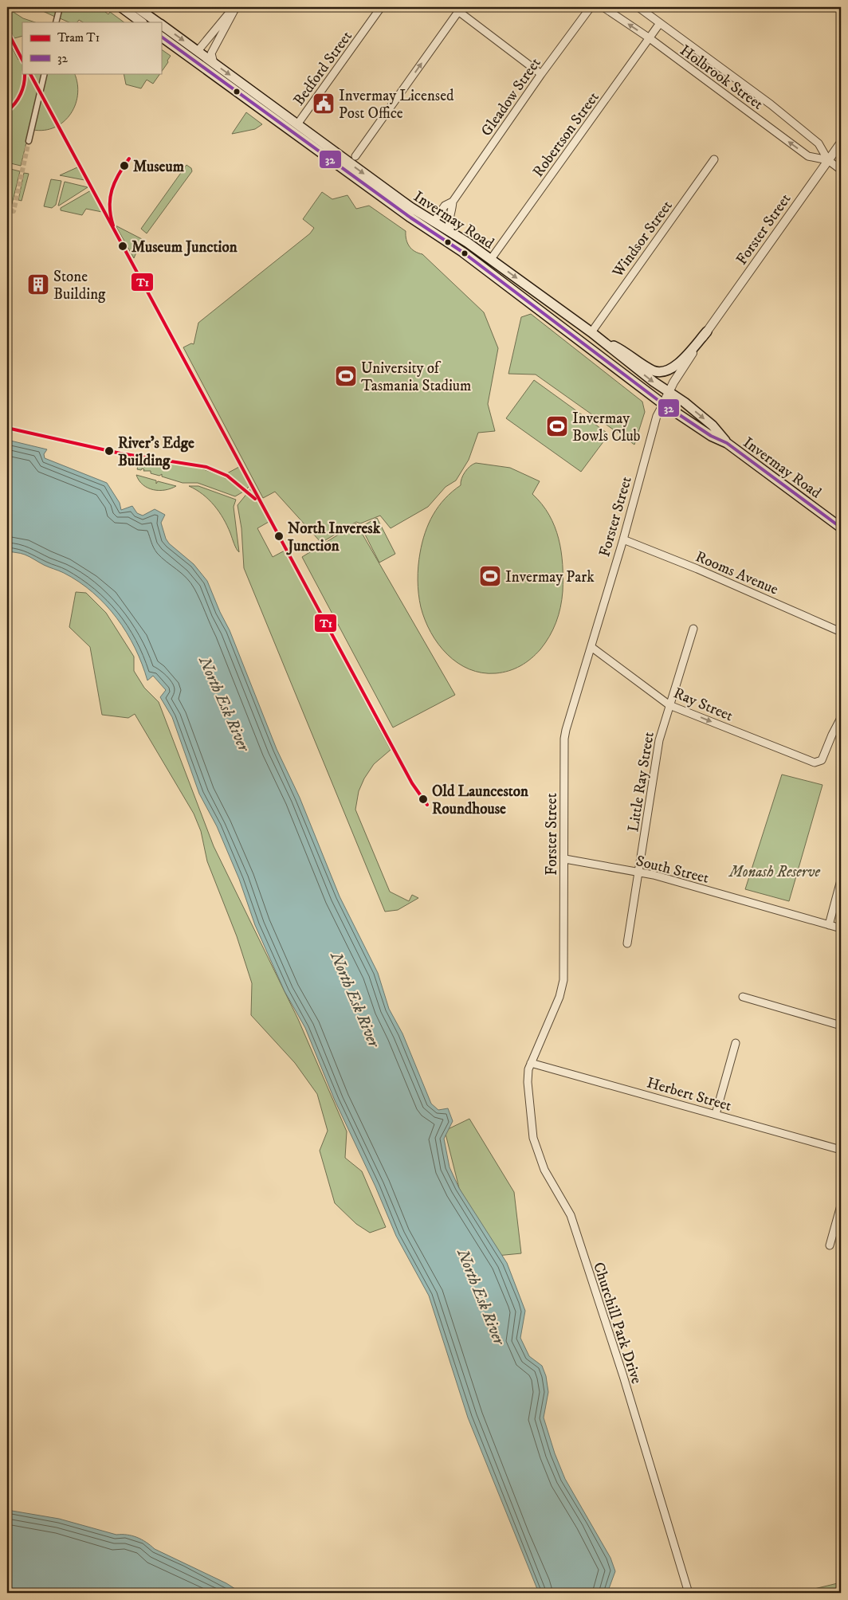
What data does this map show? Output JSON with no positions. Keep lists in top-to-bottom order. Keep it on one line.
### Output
{"streets":{"main road":["Invermay Road"],"street":["Bedford Street","Holbrook Street","Gleadow Street","Robertson Street","Forster Street","Windsor Street","Rooms Avenue","Ray Street","Little Ray Street","South Street","Herbert Street","Churchill Park Drive"]},"crossings":[["Bedford Street","Invermay Road"],["Holbrook Street","Robertson Street"],["Holbrook Street","Forster Street"],["Gleadow Street","Invermay Road"],["Robertson Street","Invermay Road"],["Invermay Road","Forster Street"],["Invermay Road","Windsor Street"],["Forster Street","Rooms Avenue"],["Forster Street","Ray Street"],["Forster Street","South Street"],["Forster Street","Herbert Street"],["Forster Street","Churchill Park Drive"],["Ray Street","Little Ray Street"],["Little Ray Street","South Street"],["Herbert Street","Churchill Park Drive"]],"one_way":["Ray Street"],"water":["North Esk River"],"parks":["Monash Reserve"],"places":{"public building":["Invermay Licensed Post Office"],"other":["Museum","Museum Junction","River's Edge Building","North Inveresk Junction","Old Launceston Roundhouse"],"building":["Stone Building"],"sports":["University of Tasmania Stadium","Invermay Bowls Club","Invermay Park"]},"lines":["tram line T1","transit line 32"],"legend":["Tram T1","32"]}
